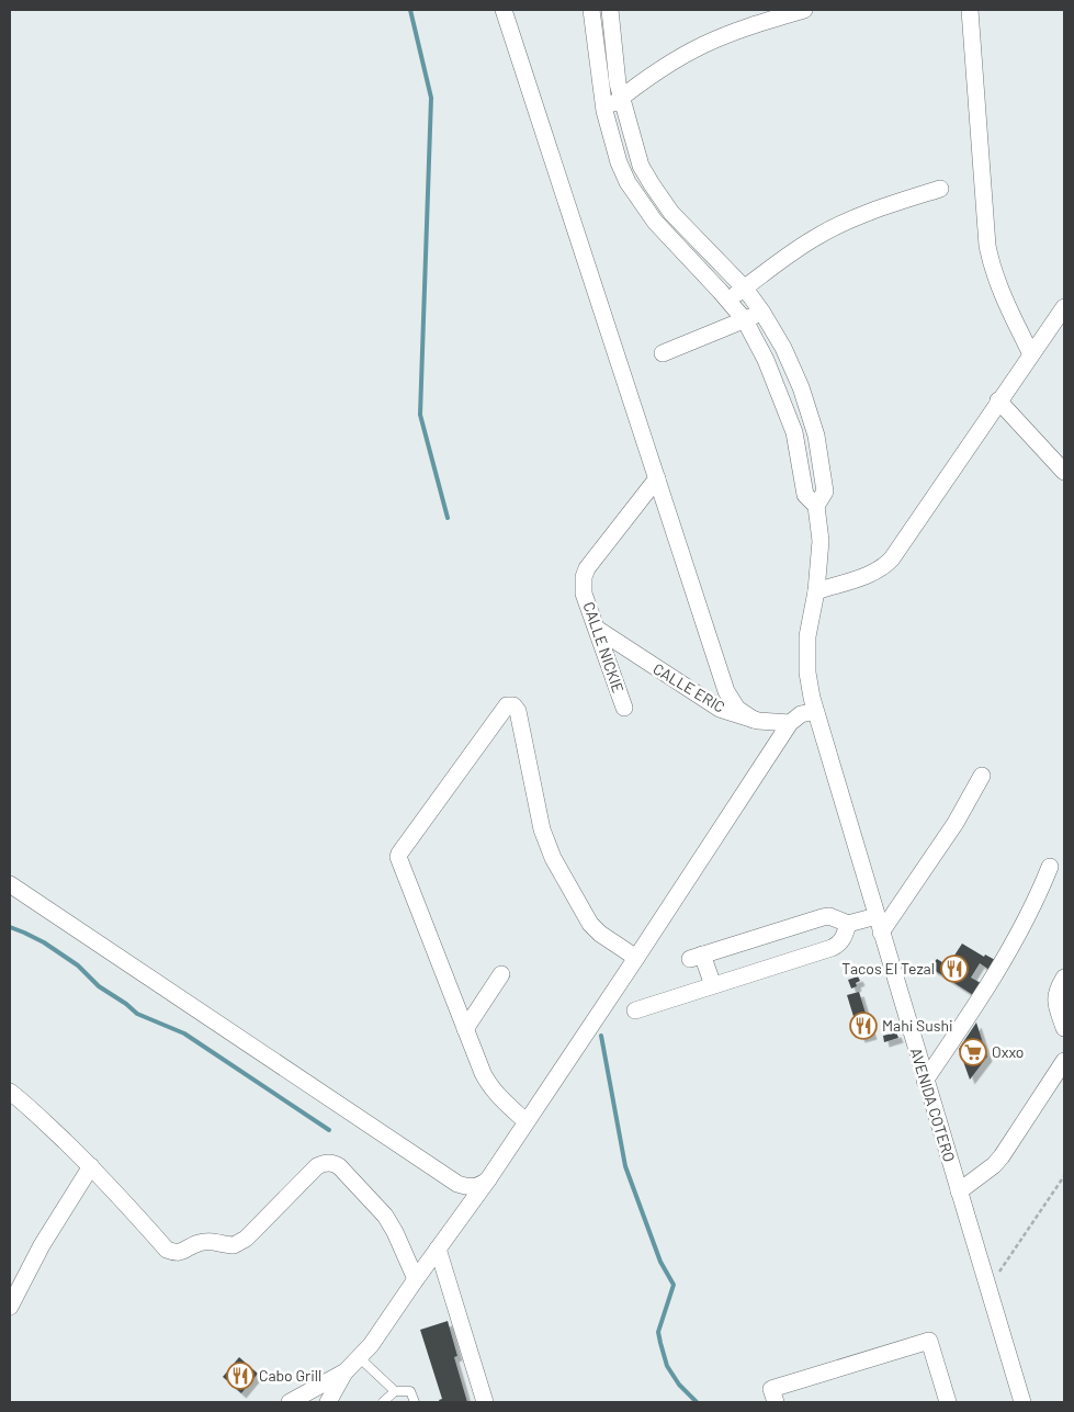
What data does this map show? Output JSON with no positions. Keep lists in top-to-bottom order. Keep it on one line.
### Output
{"streets":{"street":["CALLE NICKIE","CALLE ERIC","AVENIDA COTERO"]},"crossings":[["CALLE NICKIE","CALLE ERIC"]],"places":{"restaurant":["Tacos El Tezal","Mahi Sushi","Cabo Grill"],"supermarket":["Oxxo"]}}
